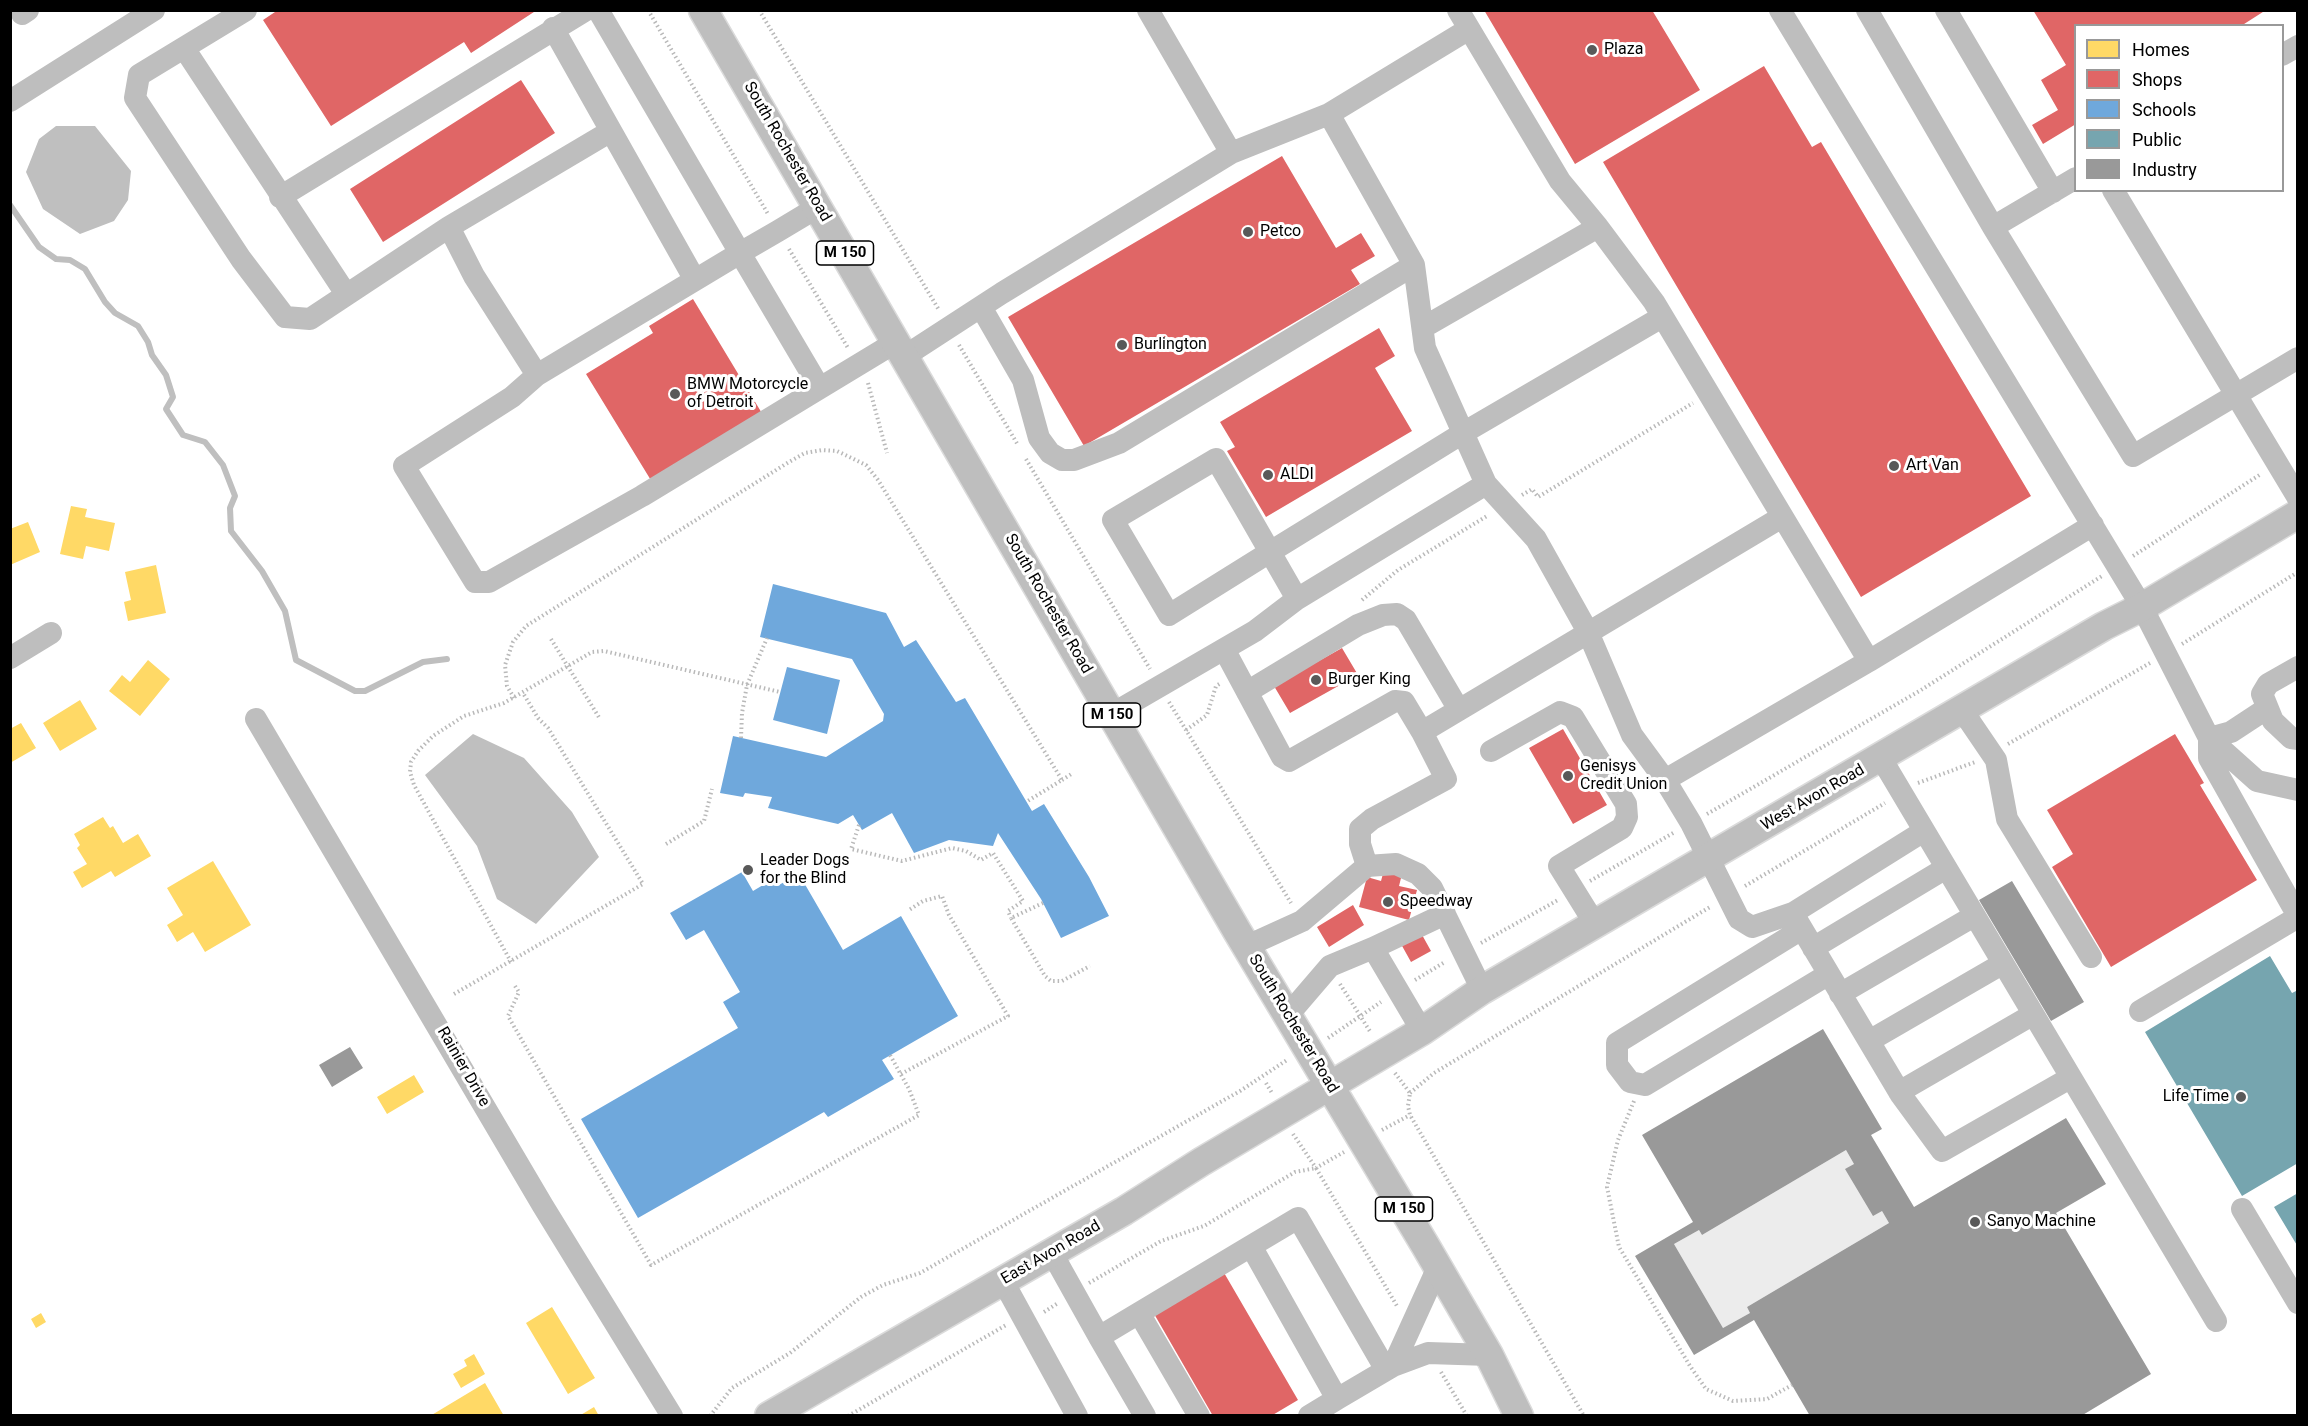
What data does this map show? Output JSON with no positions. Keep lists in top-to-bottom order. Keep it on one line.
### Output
{"streets":{"main road":["South Rochester Road","M 150","West Avon Road","East Avon Road"],"street":["Rainier Drive"]},"crossings":[["South Rochester Road","West Avon Road"],["South Rochester Road","East Avon Road"],["West Avon Road","East Avon Road"]],"places":["Plaza","Petco","Burlington","BMW Motorcycle of Detroit","Art Van","ALDI","Burger King","Genisys Credit Union","Leader Dogs for the Blind","Speedway","Life Time","Sanyo Machine"],"legend":["Homes","Shops","Schools","Public","Industry"]}
